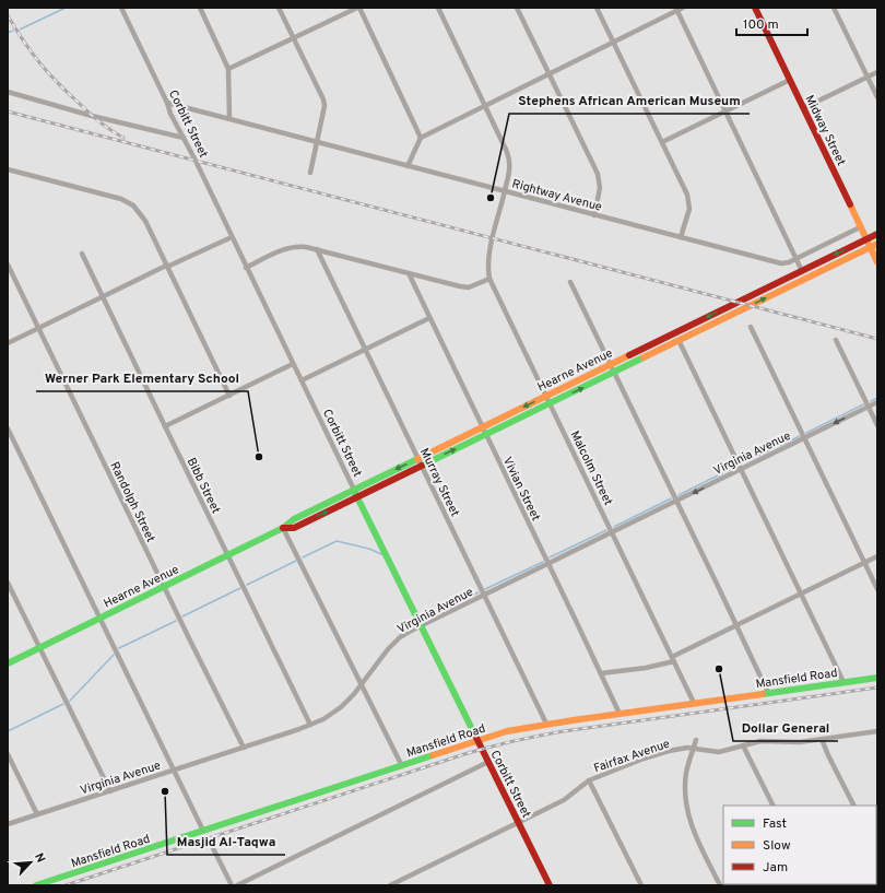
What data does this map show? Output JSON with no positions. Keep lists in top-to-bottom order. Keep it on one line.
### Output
{"streets":{"main road":["Corbitt Street","Midway Street","Hearne Avenue","Mansfield Road"],"street":["Rightway Avenue","Virginia Avenue","Malcolm Street","Murray Street","Bibb Street","Vivian Street","Randolph Street","Fairfax Avenue"]},"crossings":[["Corbitt Street","Rightway Avenue"],["Corbitt Street","Hearne Avenue"],["Corbitt Street","Virginia Avenue"],["Corbitt Street","Mansfield Road"],["Corbitt Street","Fairfax Avenue"],["Midway Street","Rightway Avenue"],["Midway Street","Hearne Avenue"],["Rightway Avenue","Malcolm Street"],["Hearne Avenue","Malcolm Street"],["Hearne Avenue","Murray Street"],["Hearne Avenue","Bibb Street"],["Hearne Avenue","Vivian Street"],["Hearne Avenue","Randolph Street"],["Virginia Avenue","Malcolm Street"],["Virginia Avenue","Murray Street"],["Virginia Avenue","Bibb Street"],["Virginia Avenue","Vivian Street"],["Virginia Avenue","Randolph Street"],["Malcolm Street","Mansfield Road"],["Murray Street","Mansfield Road"],["Vivian Street","Mansfield Road"]],"places":["Stephens African American Museum","Werner Park Elementary School","Dollar General","Masjid Al-Taqwa"],"legend":["Fast","Slow","Jam"],"scale_bar":"100 m","north":"top right"}
